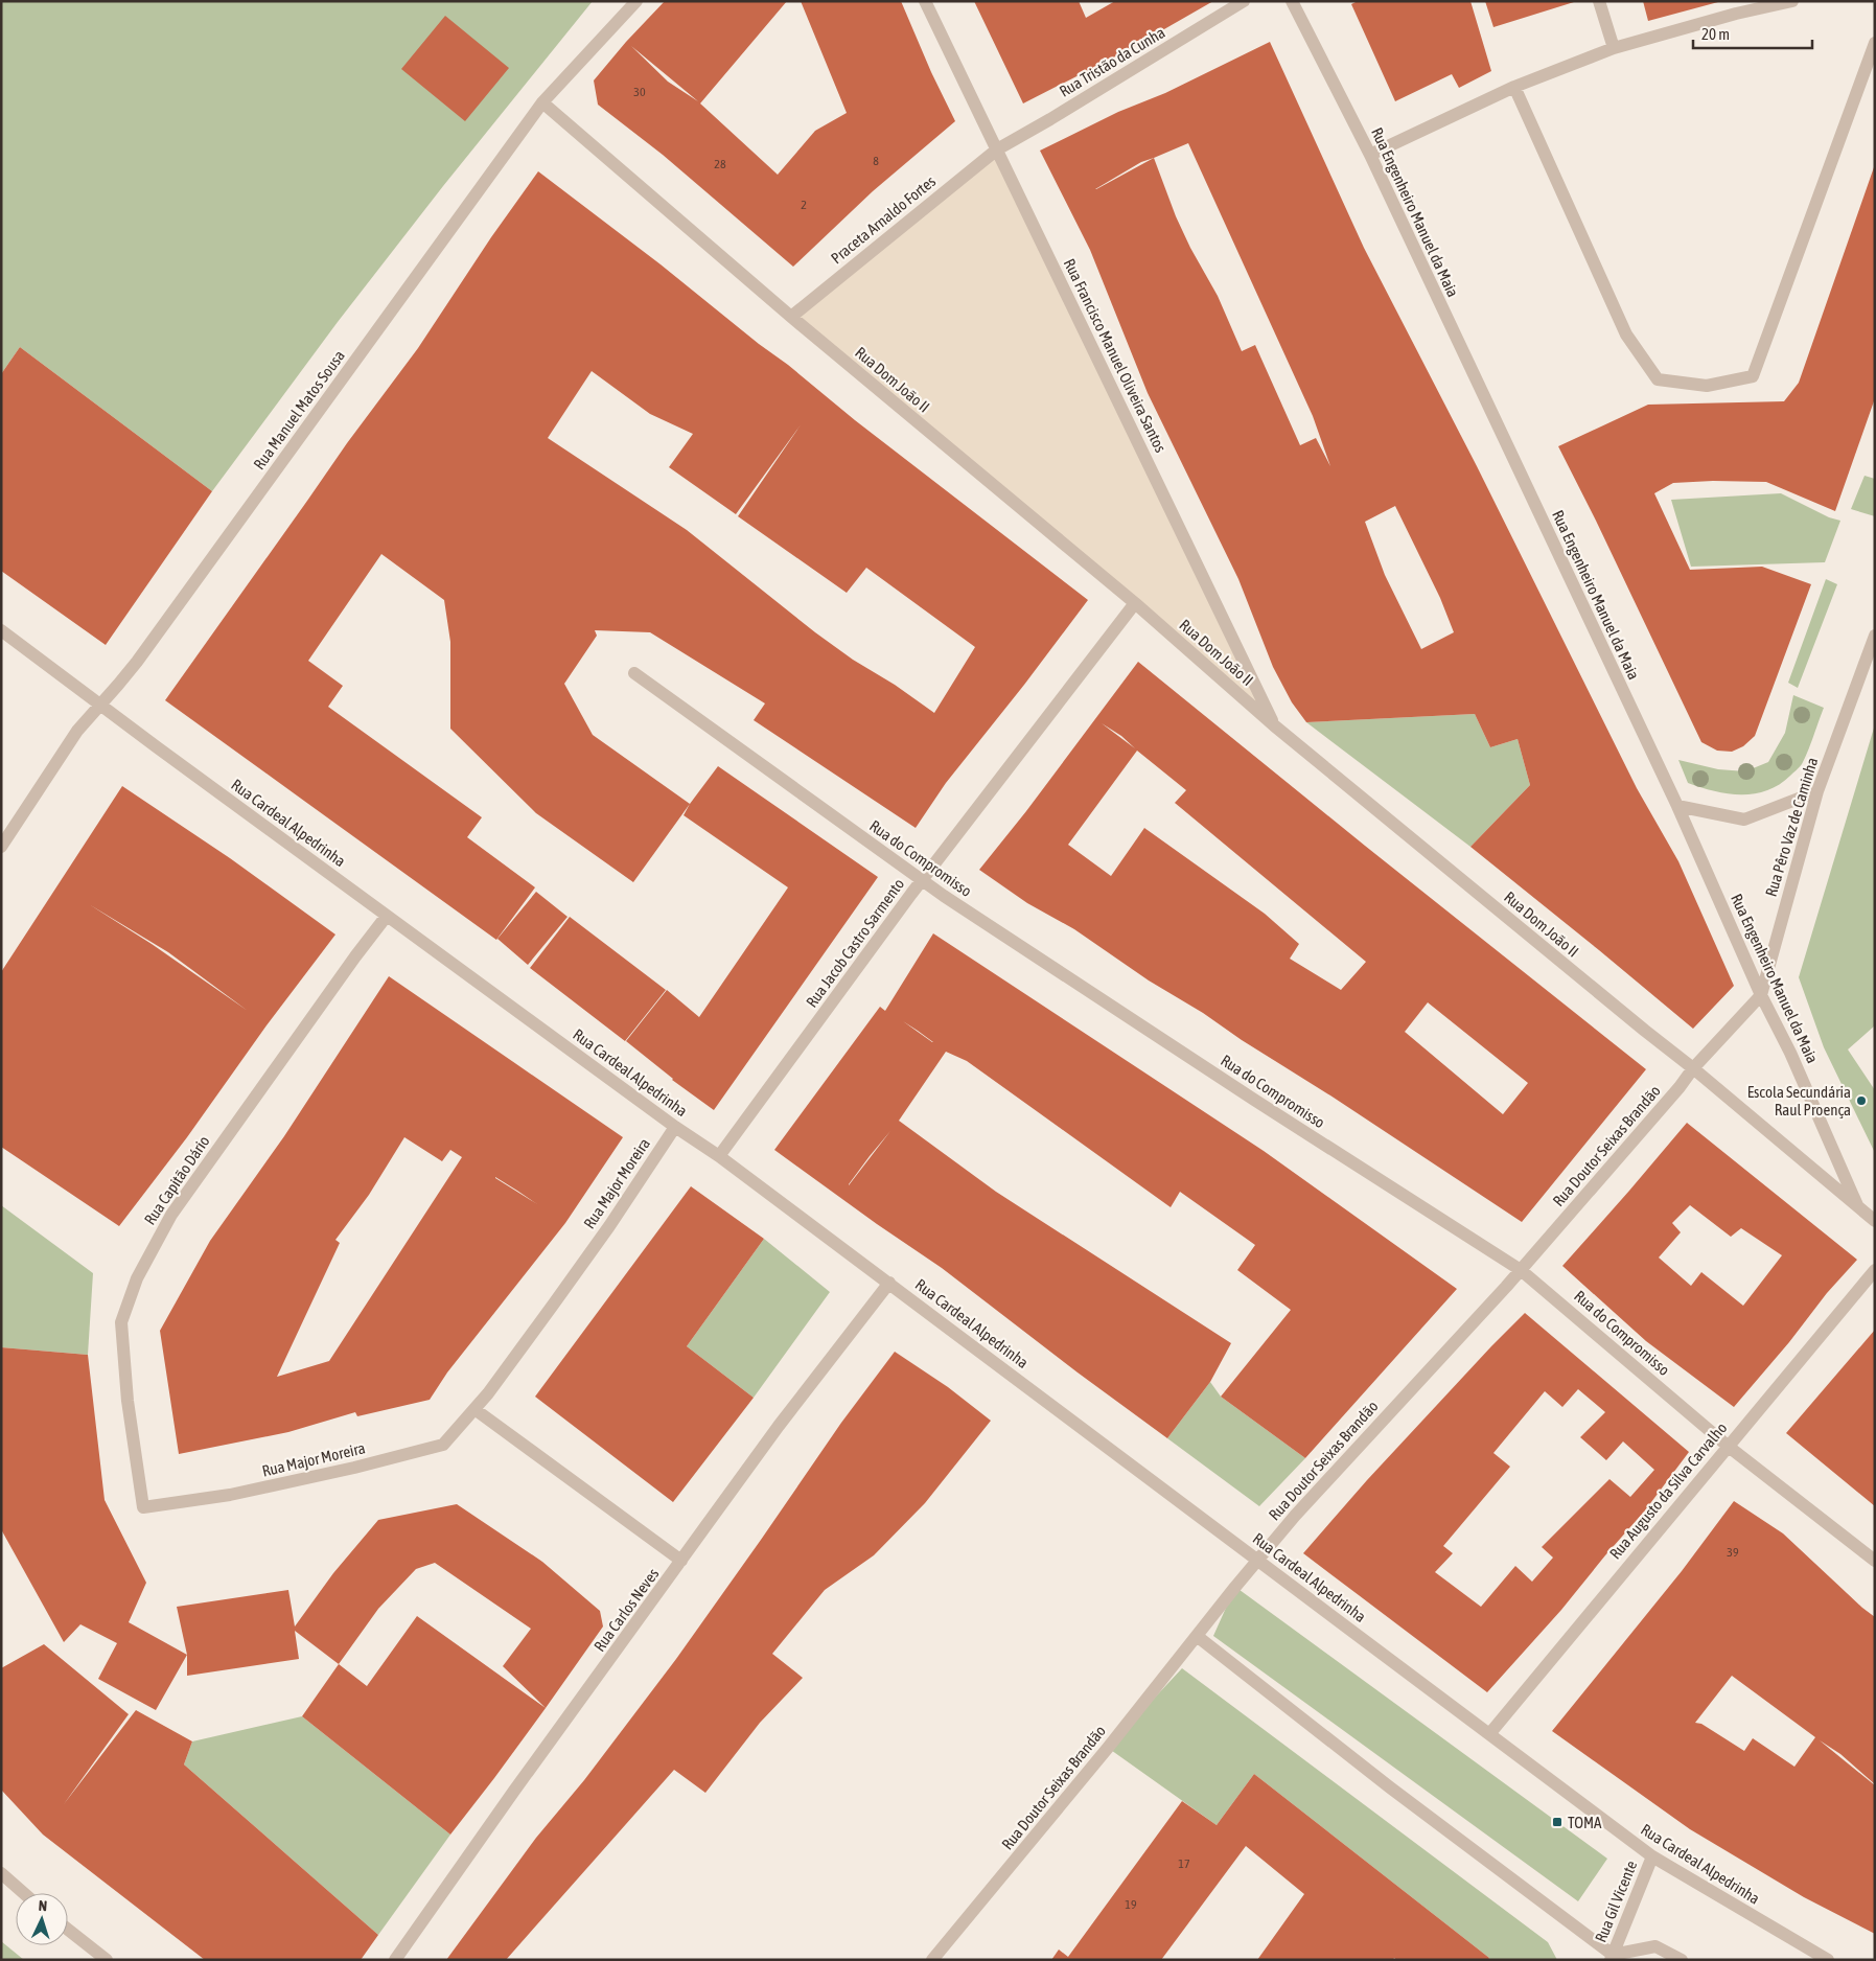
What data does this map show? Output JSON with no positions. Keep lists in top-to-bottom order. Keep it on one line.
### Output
{"streets":{"street":["Rua Tristão da Cunha","Rua Engenheiro Manuel da Maia","Praceta Arnaldo Fortes","Rua Francisco Manuel Oliveira Santos","Rua Dom João II","Rua Manuel Matos Sousa","Rua Cardeal Alpedrinha","Rua Pêro Vaz de Caminha","Rua do Compromisso","Rua Jacob Castro Sarmento","Rua Doutor Seixas Brandão","Rua Capitão Dário","Rua Major Moreira","Rua Augusto da Silva Carvalho","Rua Carlos Neves","Rua Gil Vicente"]},"crossings":[["Rua Tristão da Cunha","Praceta Arnaldo Fortes"],["Rua Tristão da Cunha","Rua Francisco Manuel Oliveira Santos"],["Rua Engenheiro Manuel da Maia","Rua Dom João II"],["Rua Engenheiro Manuel da Maia","Rua Pêro Vaz de Caminha"],["Praceta Arnaldo Fortes","Rua Francisco Manuel Oliveira Santos"],["Praceta Arnaldo Fortes","Rua Dom João II"],["Rua Francisco Manuel Oliveira Santos","Rua Dom João II"],["Rua Dom João II","Rua Manuel Matos Sousa"],["Rua Dom João II","Rua Pêro Vaz de Caminha"],["Rua Dom João II","Rua Jacob Castro Sarmento"],["Rua Dom João II","Rua Doutor Seixas Brandão"],["Rua Manuel Matos Sousa","Rua Cardeal Alpedrinha"],["Rua Cardeal Alpedrinha","Rua Jacob Castro Sarmento"],["Rua Cardeal Alpedrinha","Rua Doutor Seixas Brandão"],["Rua Cardeal Alpedrinha","Rua Capitão Dário"],["Rua Cardeal Alpedrinha","Rua Major Moreira"],["Rua Cardeal Alpedrinha","Rua Augusto da Silva Carvalho"],["Rua Cardeal Alpedrinha","Rua Carlos Neves"],["Rua Cardeal Alpedrinha","Rua Gil Vicente"],["Rua Pêro Vaz de Caminha","Rua Doutor Seixas Brandão"],["Rua do Compromisso","Rua Jacob Castro Sarmento"],["Rua do Compromisso","Rua Doutor Seixas Brandão"],["Rua do Compromisso","Rua Augusto da Silva Carvalho"],["Rua Capitão Dário","Rua Major Moreira"]],"places":{"other":["Escola Secundária Raul Proença"],"transit":["TOMA"]},"house_numbers":["30","8","28","2","39","17","19"],"scale_bar":"20 m","north":"top"}
